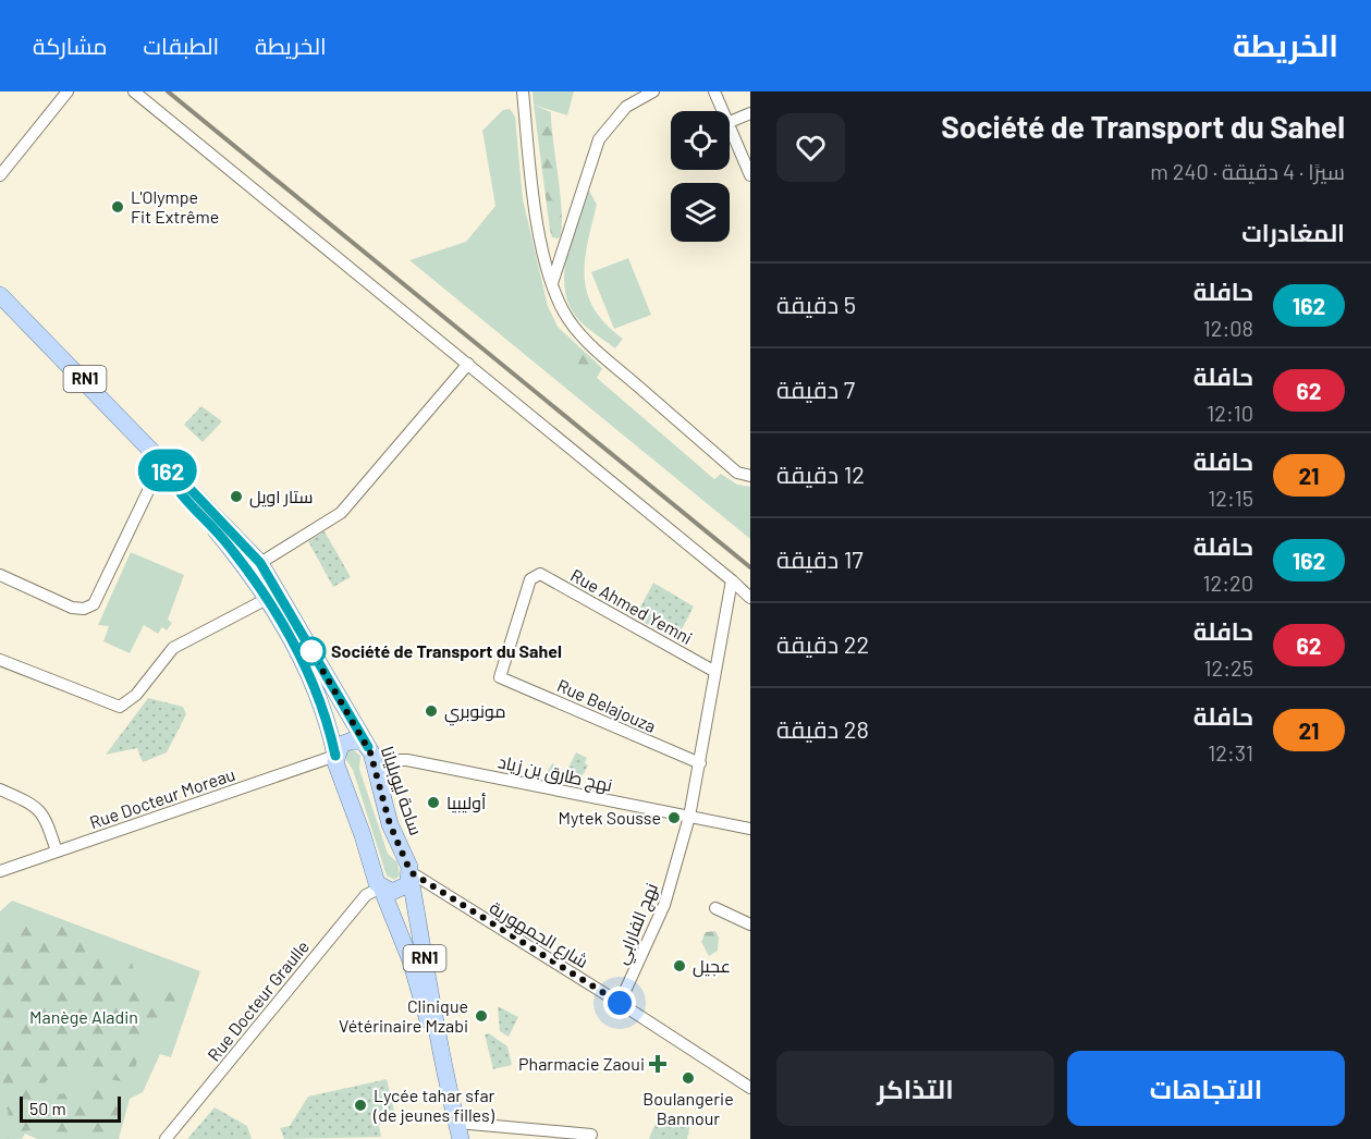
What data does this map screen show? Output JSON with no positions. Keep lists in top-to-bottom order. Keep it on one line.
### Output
{"streets":{"main road":["RN1","ساحة ليوبليانا"],"street":["Rue Ahmed Yemni","Rue Belajouza","نهج طارق بن زياد","Rue Docteur Moreau","نهج الفارابي","شارع الجمهورية","Rue Docteur Graulle"]},"crossings":[["RN1","ساحة ليوبليانا"],["RN1","Rue Docteur Moreau"],["RN1","شارع الجمهورية"],["RN1","Rue Docteur Graulle"],["Rue Ahmed Yemni","Rue Belajouza"],["Rue Ahmed Yemni","نهج الفارابي"],["Rue Belajouza","نهج الفارابي"],["نهج طارق بن زياد","ساحة ليوبليانا"],["نهج طارق بن زياد","نهج الفارابي"],["ساحة ليوبليانا","Rue Docteur Moreau"],["ساحة ليوبليانا","شارع الجمهورية"],["نهج الفارابي","شارع الجمهورية"]],"parks":["Manège Aladin"],"places":{"other":["L'Olympe Fit Extrême","ستار اويل","Société de Transport du Sahel","مونوبري","أوليبيا","Mytek Sousse","عجيل","Clinique Vétérinaire Mzabi","Boulangerie Bannour","Lycée tahar sfar (de jeunes filles)"],"health":["Pharmacie Zaoui"]},"lines":["bus line 162"],"scale_bar":"50 m","page":{"header":"الخريطة","nav":["الخريطة","الطبقات","مشاركة"],"heading":[["Société de Transport du Sahel","سيرًا · 4 دقيقة · 240 m"],"المغادرات"],"on_map":"162","list":[{"mark":"162","name":"حافلة","note":"12:08","value":"5 دقيقة"},{"mark":"62","name":"حافلة","note":"12:10","value":"7 دقيقة"},{"mark":"21","name":"حافلة","note":"12:15","value":"12 دقيقة"},{"mark":"162","name":"حافلة","note":"12:20","value":"17 دقيقة"},{"mark":"62","name":"حافلة","note":"12:25","value":"22 دقيقة"},{"mark":"21","name":"حافلة","note":"12:31","value":"28 دقيقة"}],"buttons":["الاتجاهات","التذاكر"],"scale":"50 m"}}
